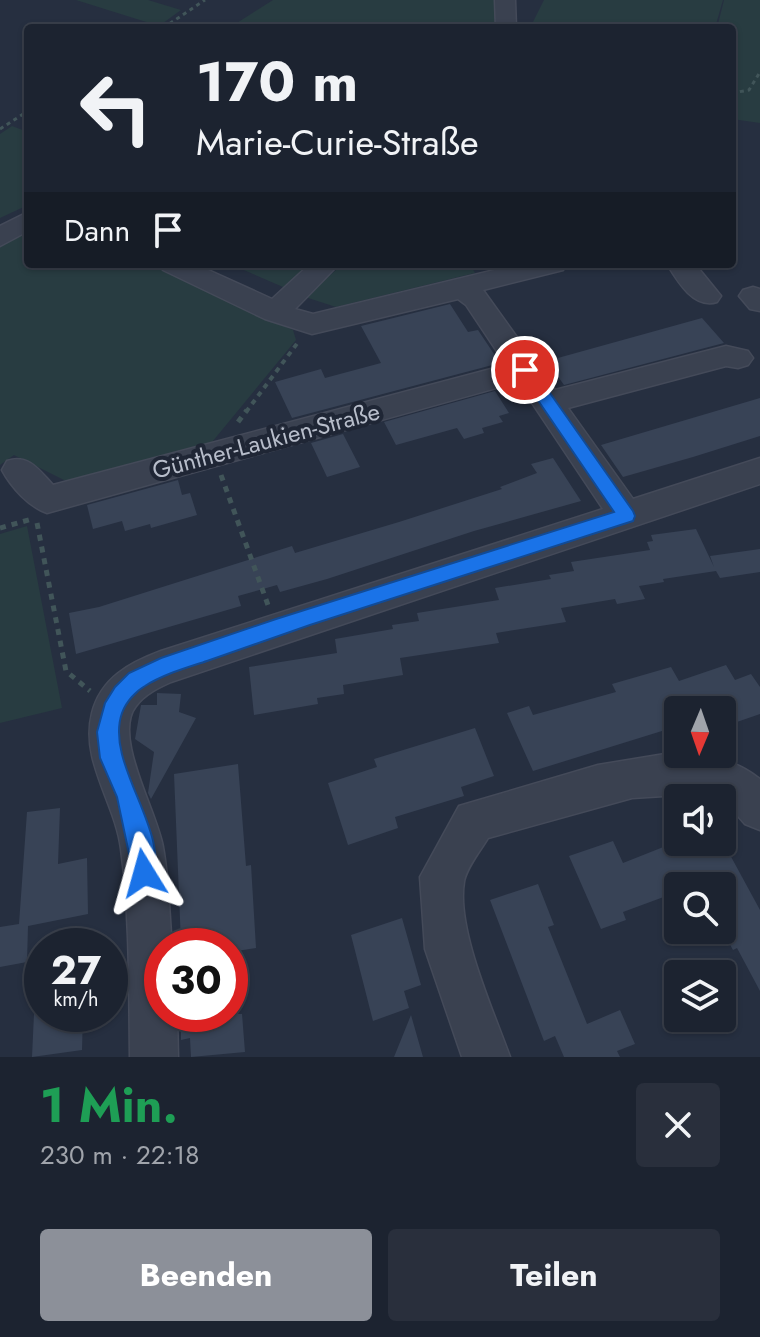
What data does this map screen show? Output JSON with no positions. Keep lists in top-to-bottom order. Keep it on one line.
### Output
{"streets":{"street":["Günther-Laukien-Straße"]},"north":"bottom","page":{"turn":["170 m","Marie-Curie-Straße"],"then":"Dann","speed":"27 km/h","limit":"30","heading":["1 Min.","230 m · 22:18"],"buttons":["Beenden","Teilen"]}}
